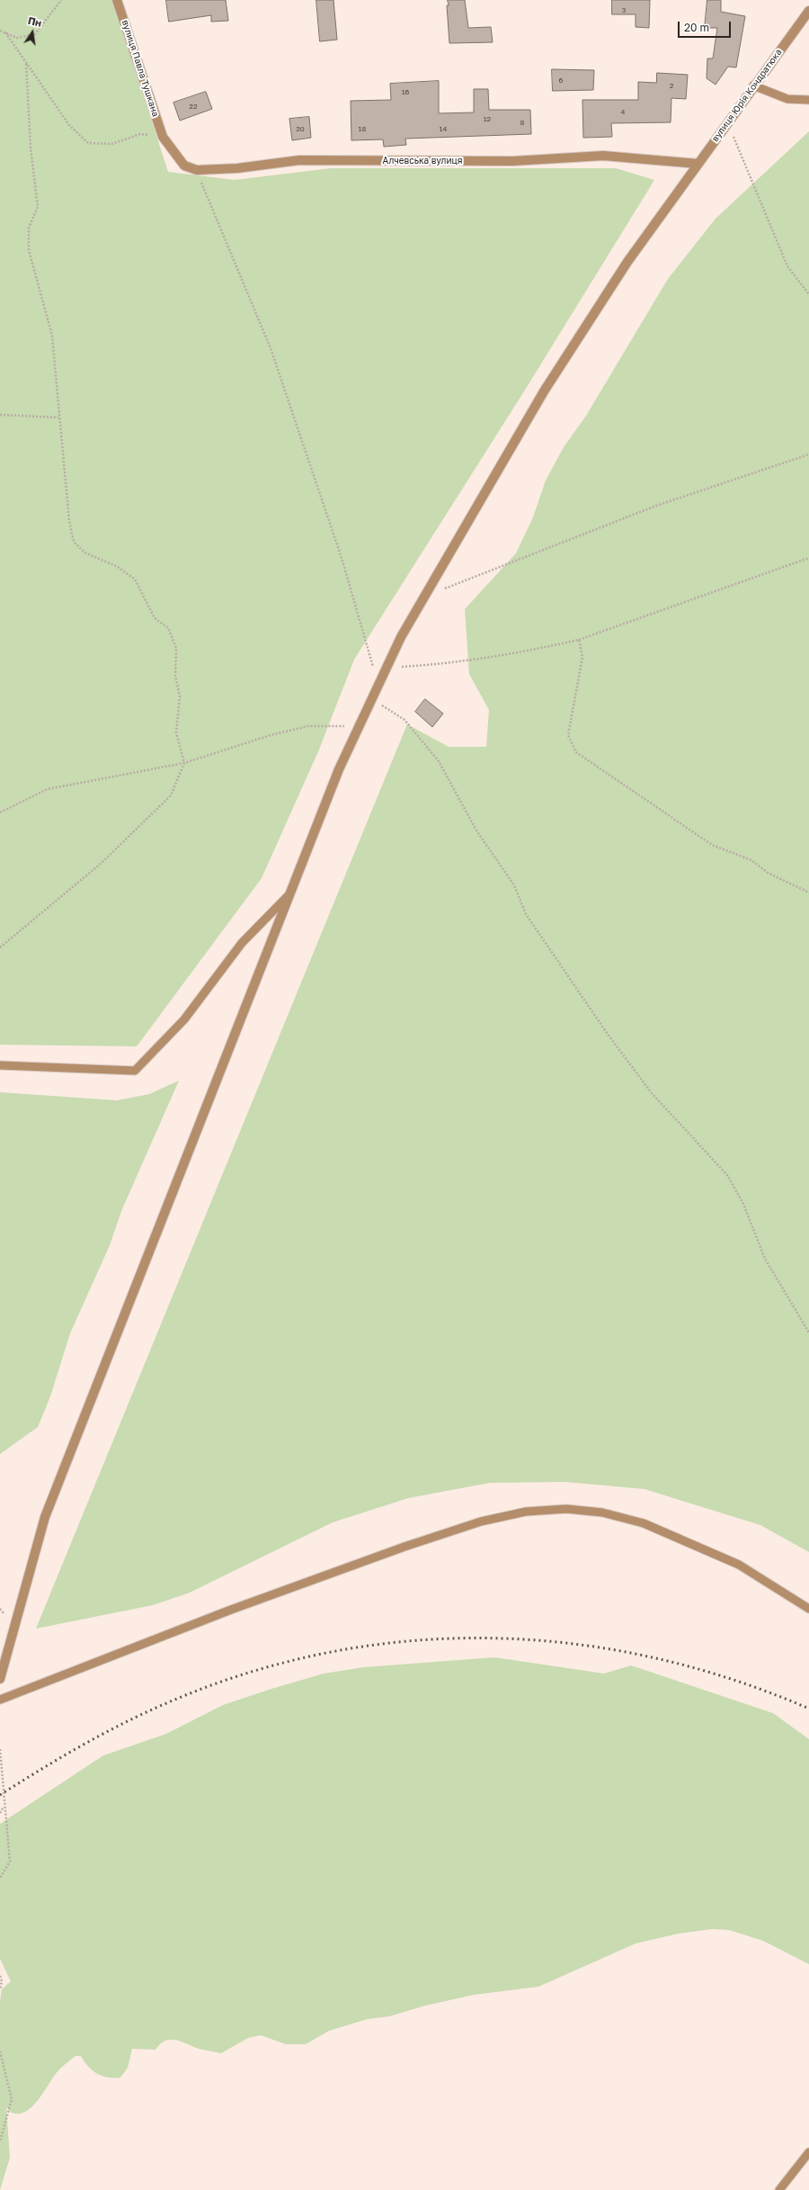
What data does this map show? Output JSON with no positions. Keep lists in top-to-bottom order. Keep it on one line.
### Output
{"streets":{"street":["вулиця Павла Тушкана","вулиця Юрія Кондратюка","Алчевська вулиця"]},"crossings":[["вулиця Юрія Кондратюка","Алчевська вулиця"]],"house_numbers":["3","6","2","16","22","4","12","8","20","18","14"],"scale_bar":"20 m","north":"top"}
